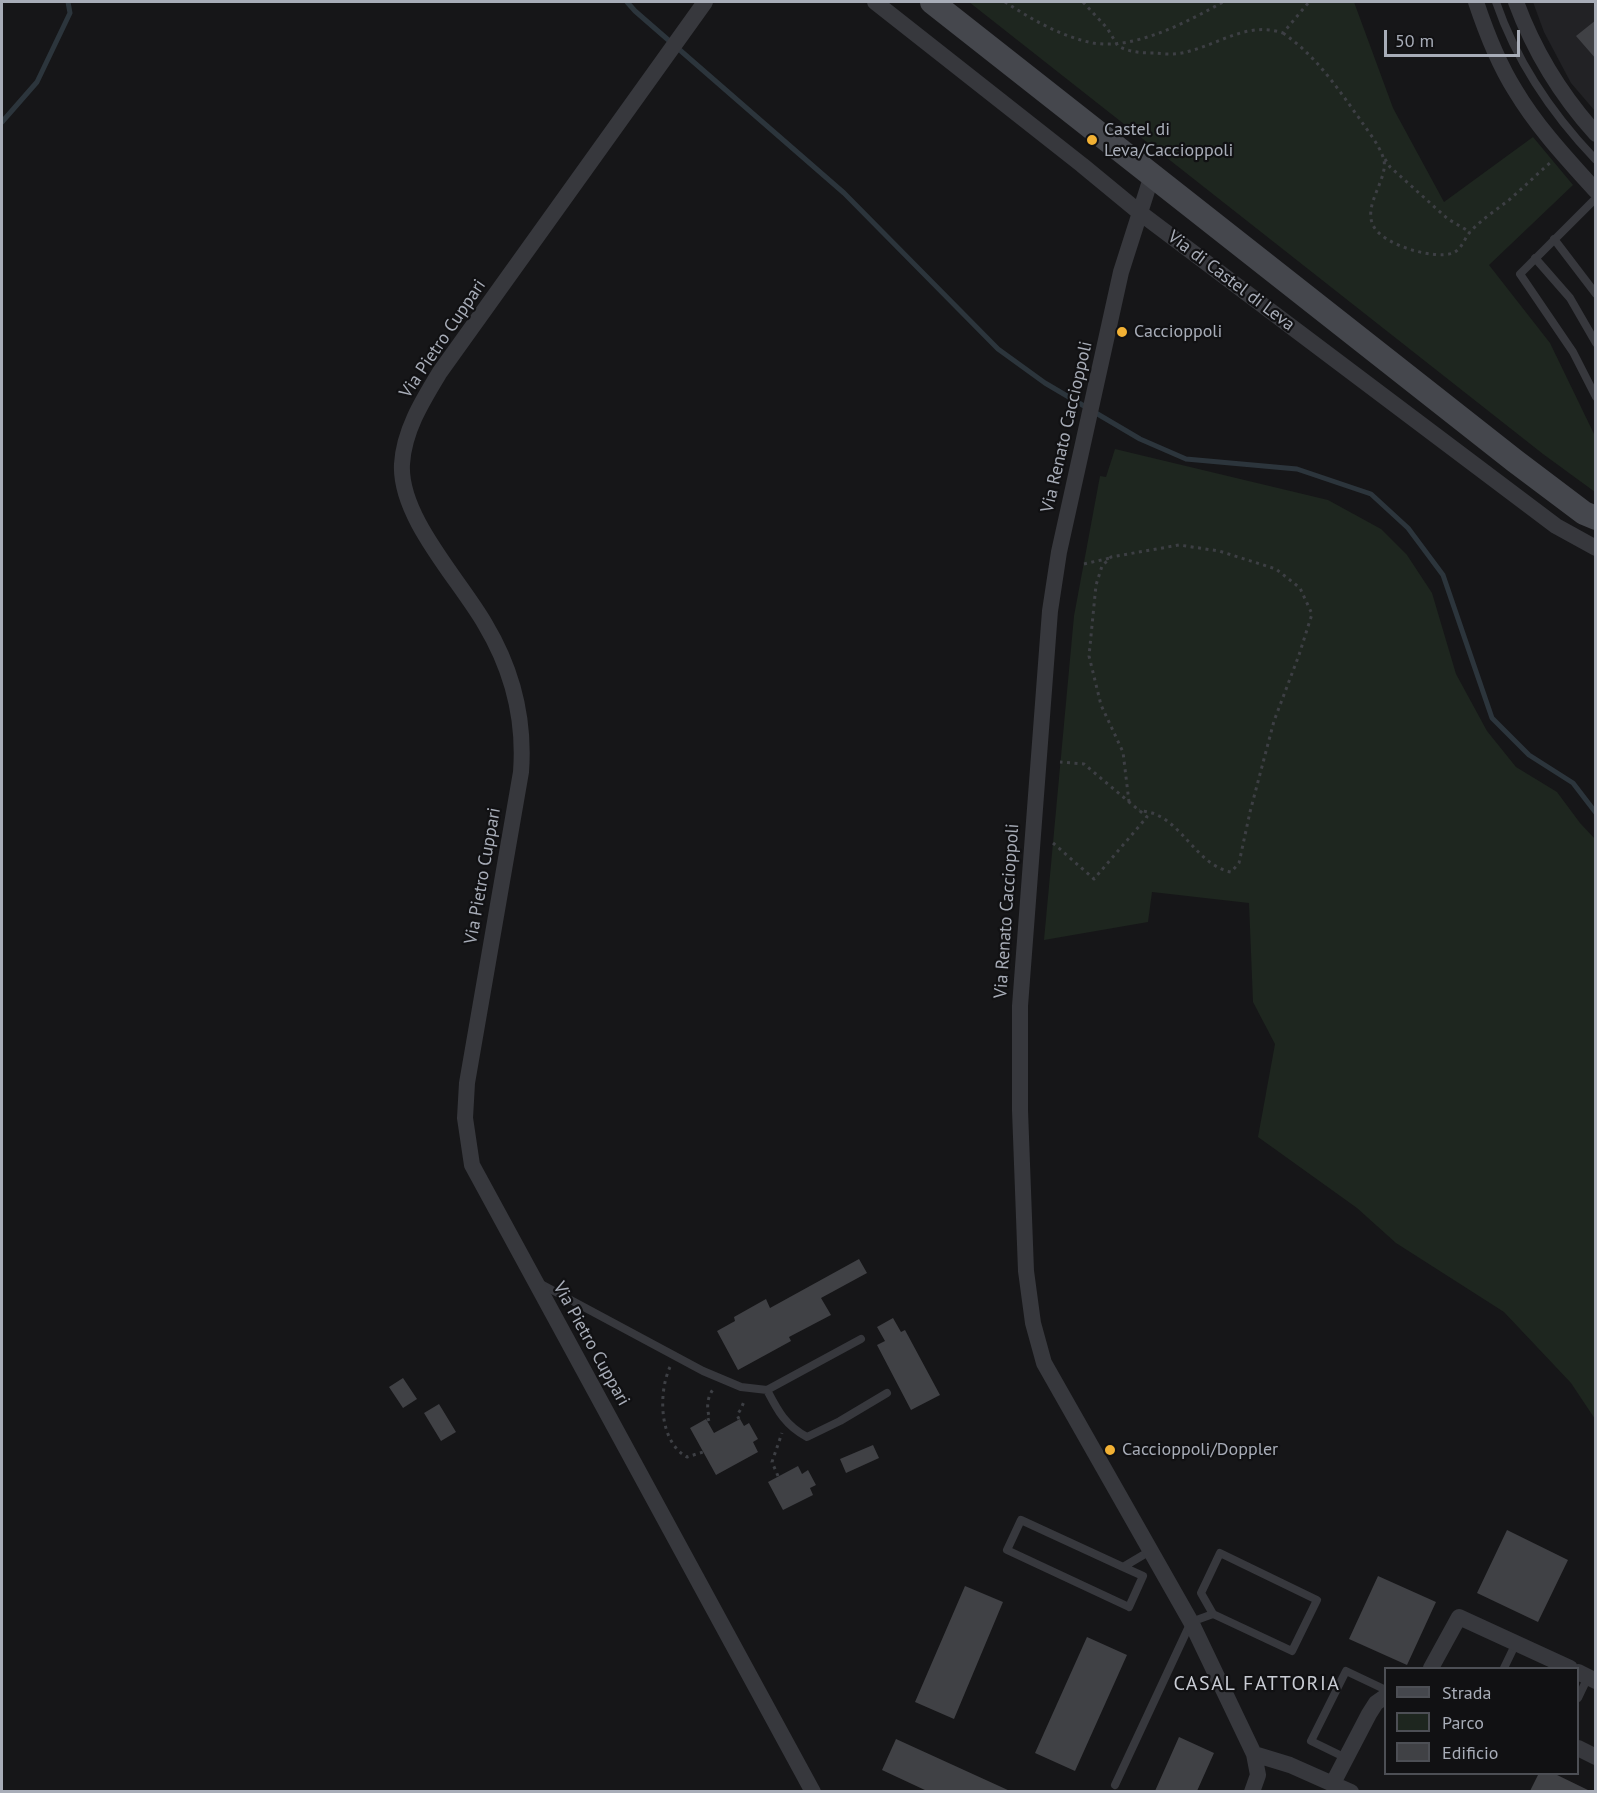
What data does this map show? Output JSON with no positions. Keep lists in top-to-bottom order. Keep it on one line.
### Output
{"streets":{"street":["Via di Castel di Leva","Via Pietro Cuppari","Via Renato Caccioppoli"]},"crossings":[["Via di Castel di Leva","Via Renato Caccioppoli"]],"districts":["CASAL FATTORIA"],"places":["Castel di Leva/Caccioppoli","Caccioppoli","Caccioppoli/Doppler"],"legend":["Strada","Parco","Edificio"],"scale_bar":"50 m"}
